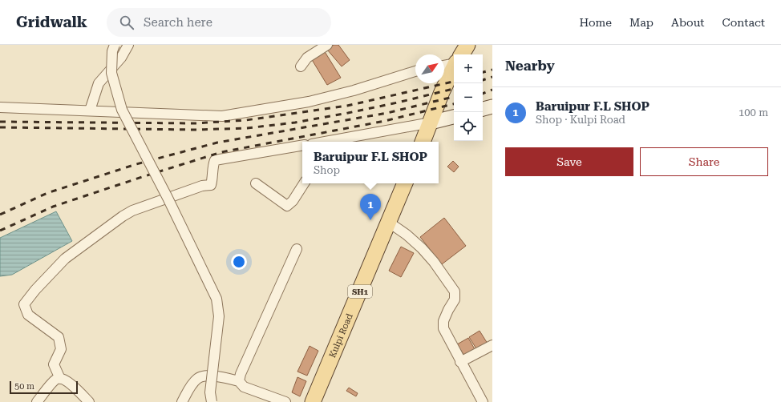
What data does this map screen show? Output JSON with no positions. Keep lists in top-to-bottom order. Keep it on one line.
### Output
{"streets":{"main road":["SH1","Kulpi Road"]},"scale_bar":"50 m","north":"top right","page":{"header":"Gridwalk","search":"Search here","nav":["Home","Map","About","Contact"],"heading":"Nearby","map_buttons":["+","−"],"list":[{"mark":"1","name":"Baruipur F.L SHOP","note":"Shop · Kulpi Road","value":"100 m"}],"buttons":["Save","Share"],"popup":["Baruipur F.L SHOP","Shop"],"pins":"1","scale":"50 m"}}
